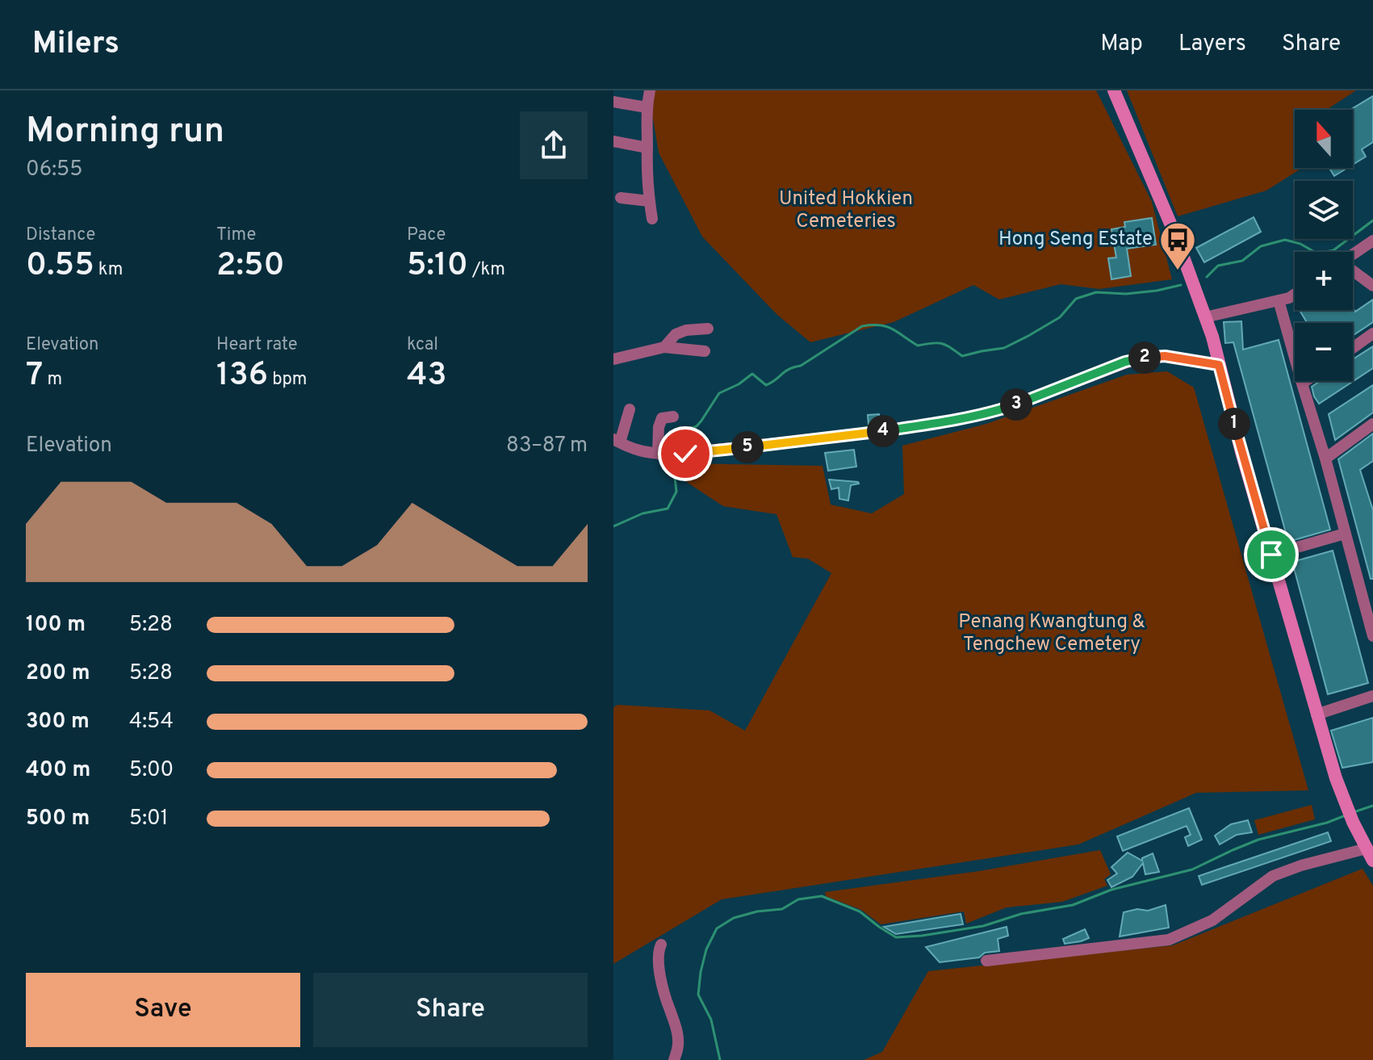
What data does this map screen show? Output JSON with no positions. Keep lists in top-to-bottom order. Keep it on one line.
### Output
{"parks":["United Hokkien Cemeteries","Penang Kwangtung & Tengchew Cemetery"],"places":{"bus stop":["Hong Seng Estate"]},"north":"top","page":{"header":"Milers","nav":["Map","Layers","Share"],"heading":["Morning run","06:55"],"map_buttons":["+","−"],"stats":[["Distance","0.55 km"],["Time","2:50"],["Pace","5:10 /km"],["Elevation","7 m"],["Heart rate","136 bpm"],["kcal","43"]],"pins":["2","3","1","4","5"],"chart":["Elevation","83–87 m"],"list":[{"name":"100 m","note":"5:28"},{"name":"200 m","note":"5:28"},{"name":"300 m","note":"4:54"},{"name":"400 m","note":"5:00"},{"name":"500 m","note":"5:01"}],"buttons":["Save","Share"]}}
